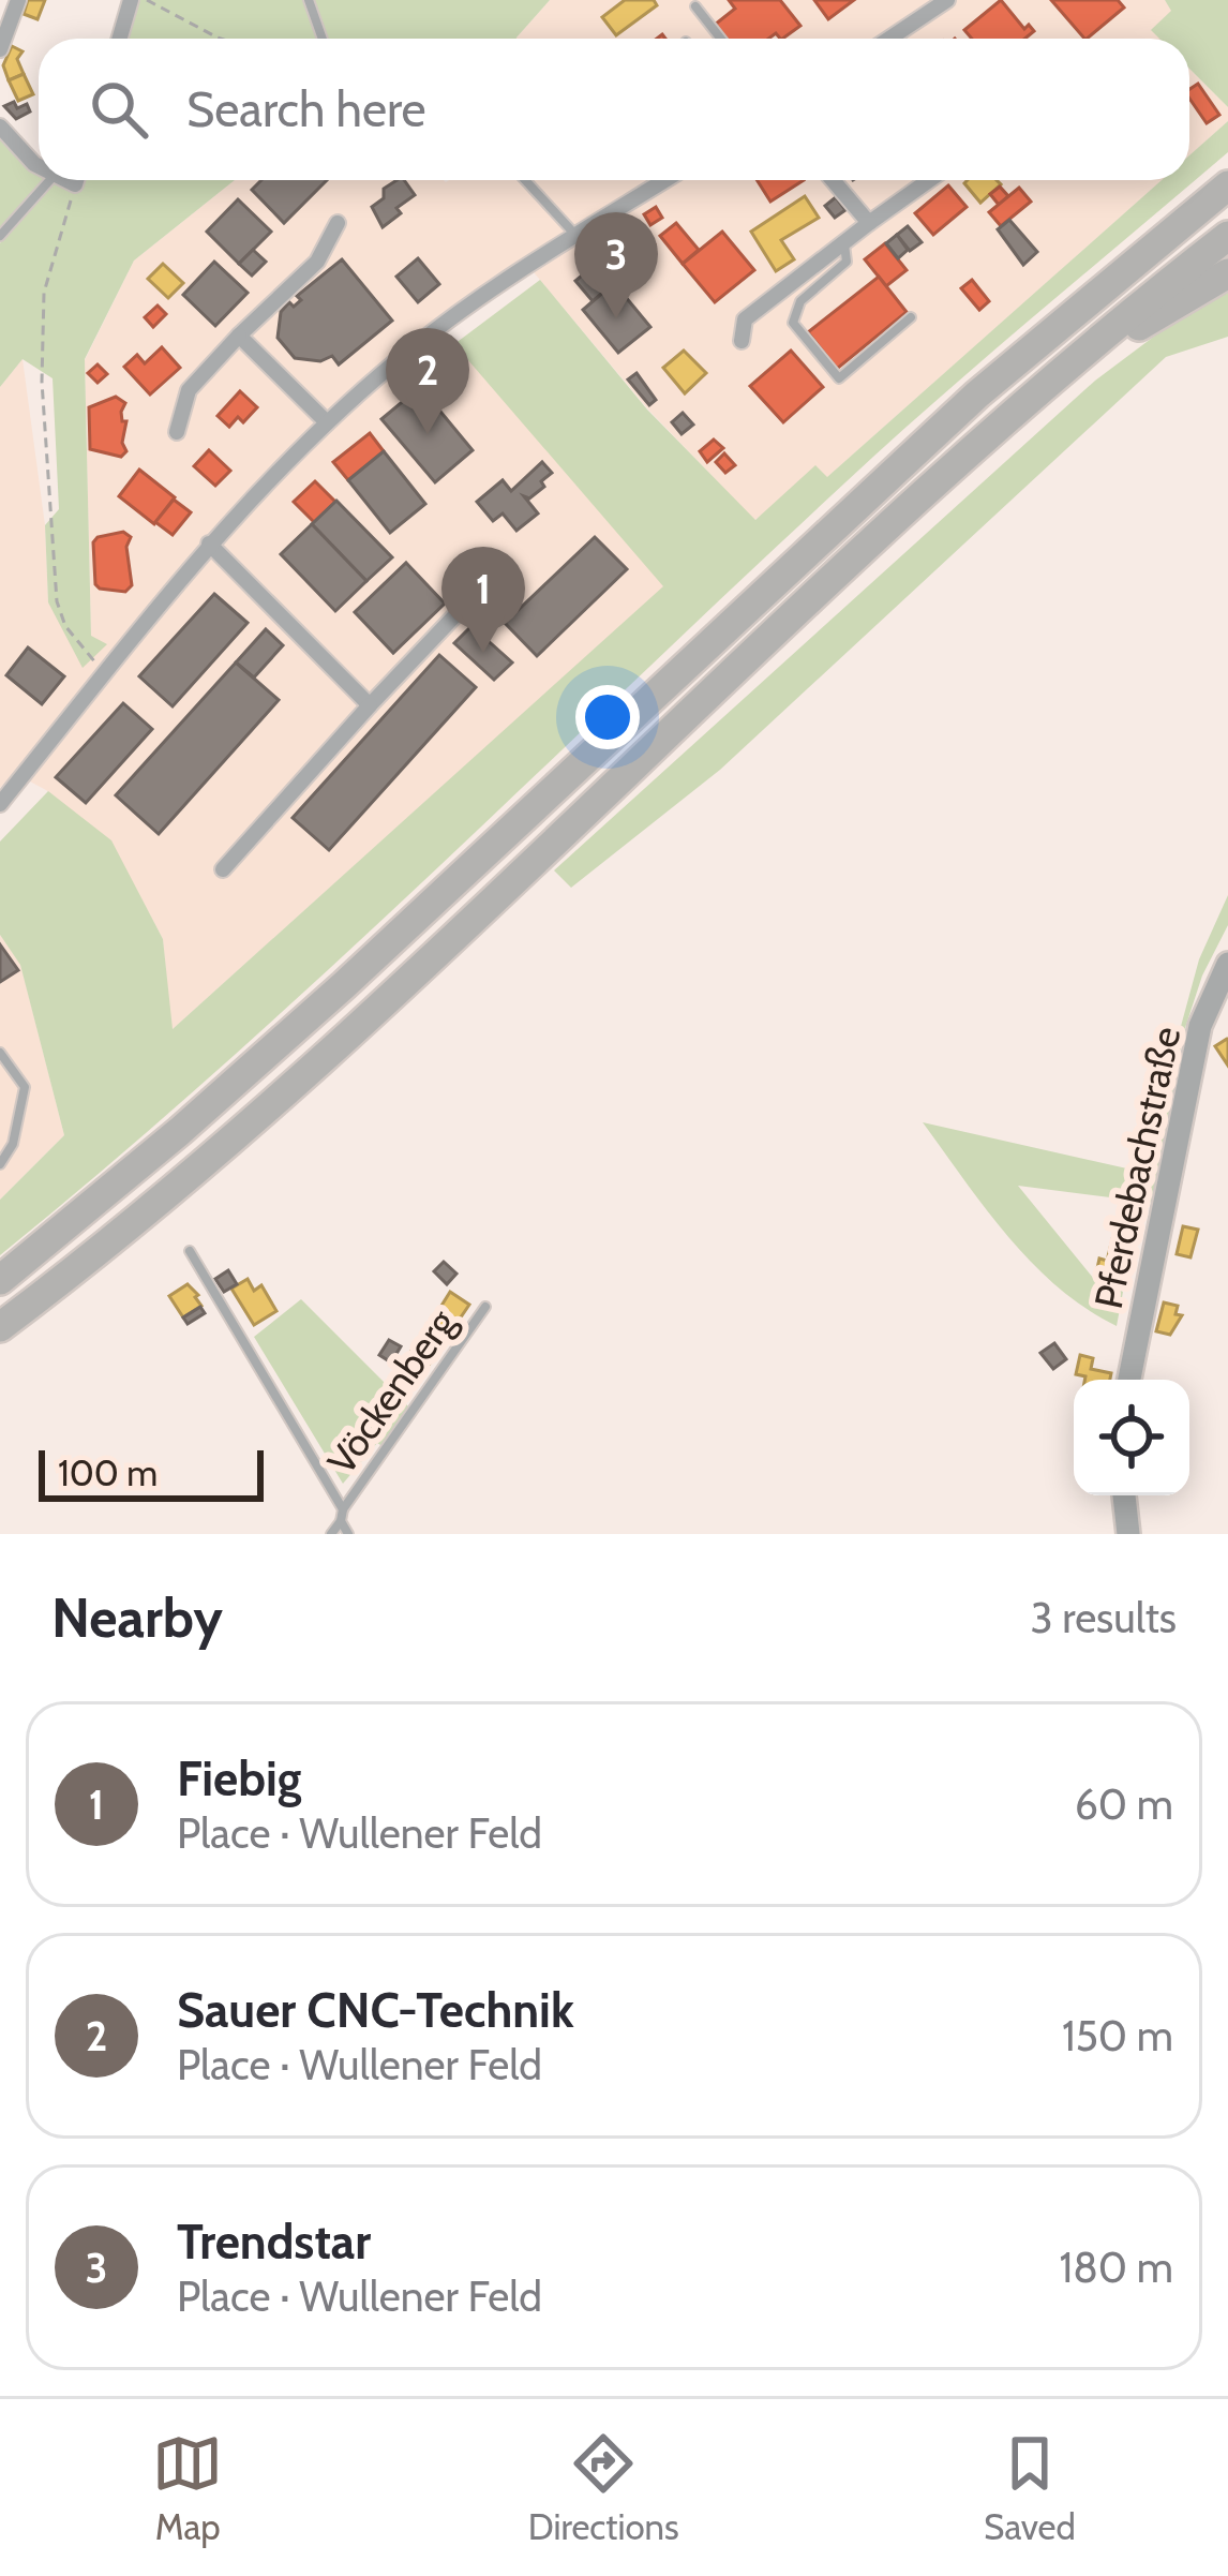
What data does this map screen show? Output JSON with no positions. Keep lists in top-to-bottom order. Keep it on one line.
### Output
{"streets":{"main road":["Pferdebachstraße"],"lane":["Vöckenberg"]},"scale_bar":"100 m","page":{"search":"Search here","pins":["3","2","1"],"scale":"100 m","heading":["Nearby","3 results"],"list":[{"mark":"1","name":"Fiebig","note":"Place · Wullener Feld","value":"60 m"},{"mark":"2","name":"Sauer CNC-Technik","note":"Place · Wullener Feld","value":"150 m"},{"mark":"3","name":"Trendstar","note":"Place · Wullener Feld","value":"180 m"}],"nav":["Map","Directions","Saved"]}}
